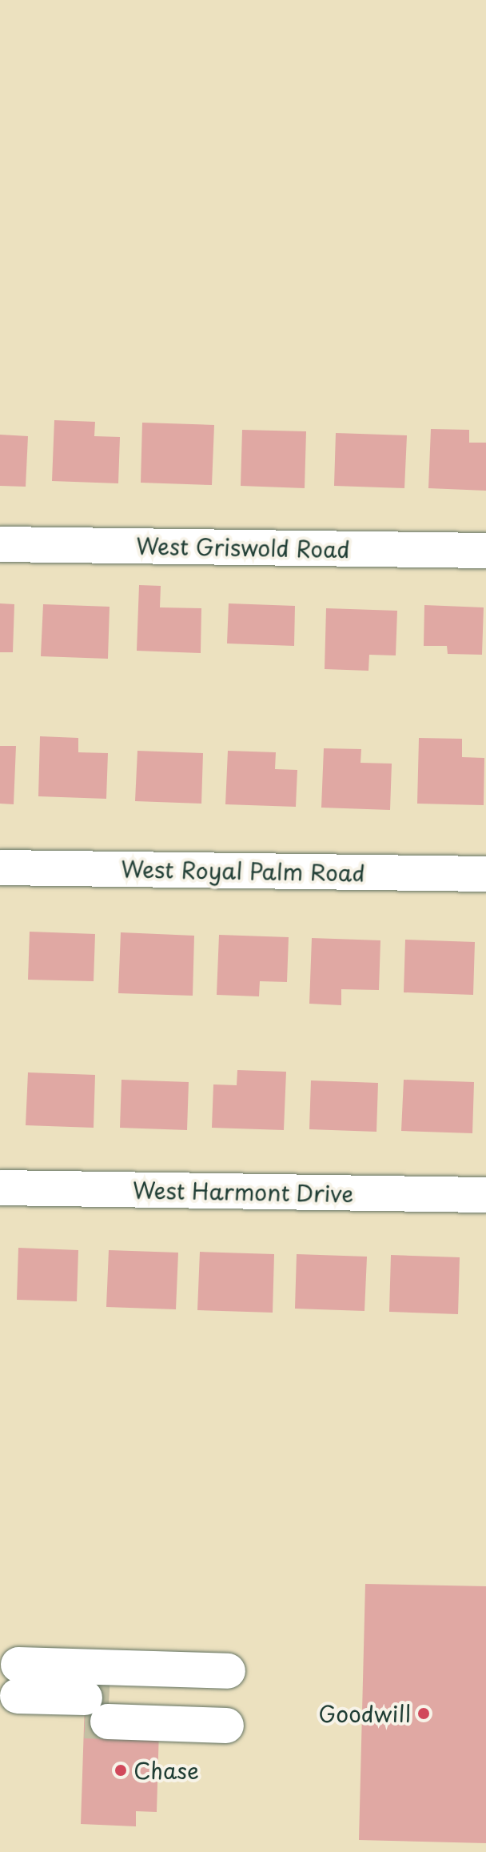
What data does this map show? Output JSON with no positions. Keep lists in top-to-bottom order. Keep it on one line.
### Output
{"streets":{"street":["West Griswold Road","West Royal Palm Road","West Harmont Drive"]},"places":["Goodwill","Chase"]}
